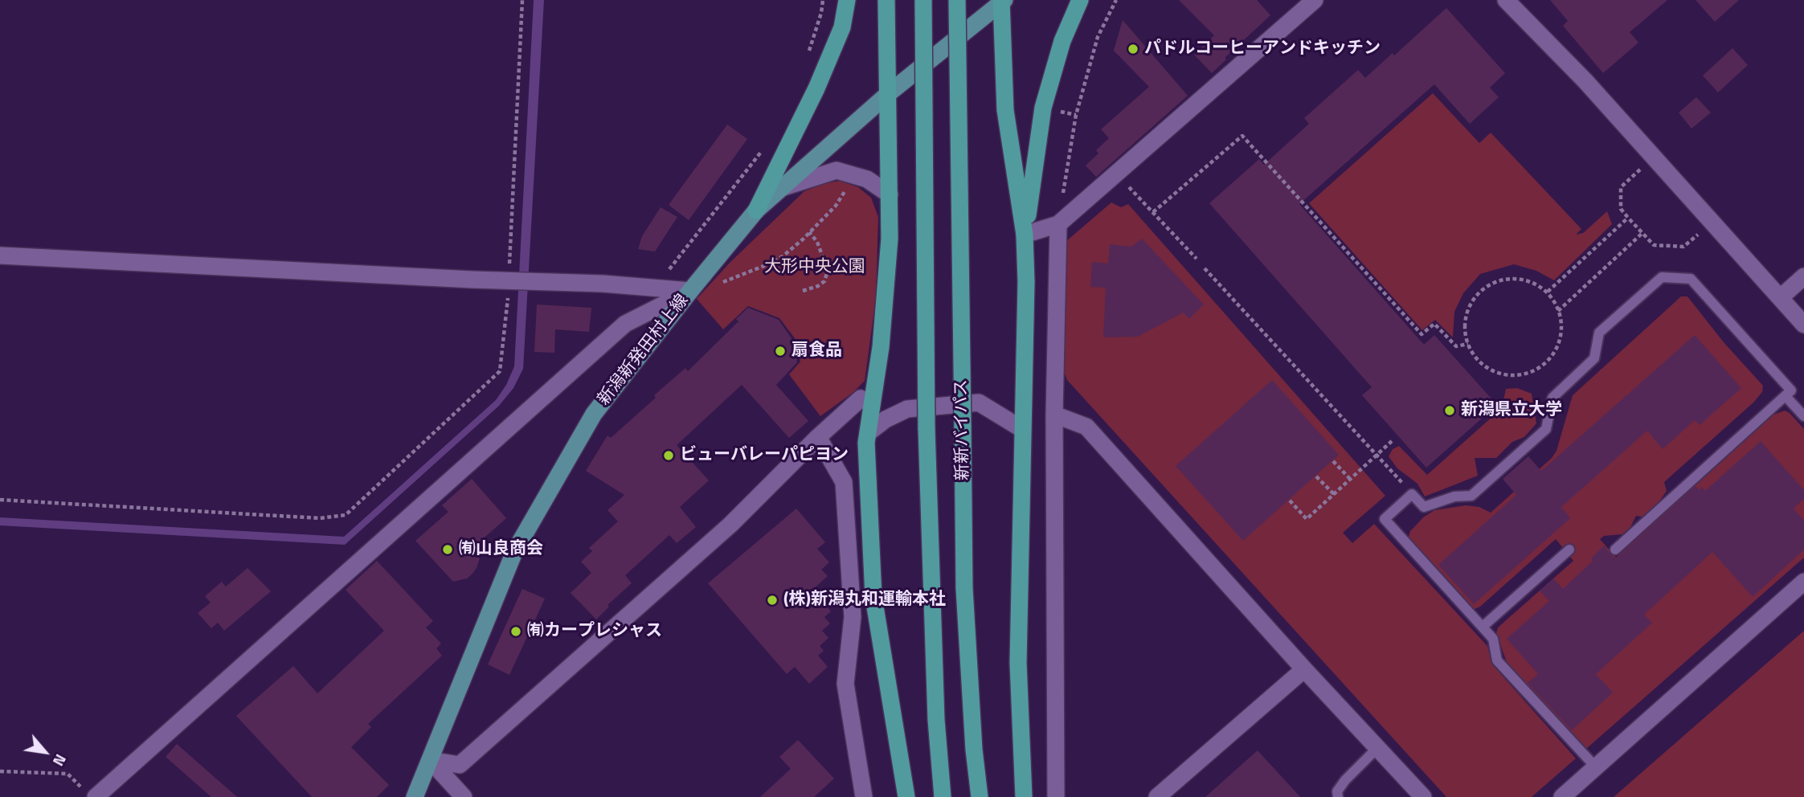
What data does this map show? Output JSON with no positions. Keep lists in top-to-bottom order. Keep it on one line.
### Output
{"streets":{"highway":["新新バイパス"],"main road":["新潟新発田村上線"]},"parks":["大形中央公園"],"places":["パドルコーヒーアンドキッチン","扇食品","新潟県立大学","ビューバレーパピヨン","㈲山良商会","(株)新潟丸和運輸本社","㈲カープレシャス"],"north":"bottom right"}
